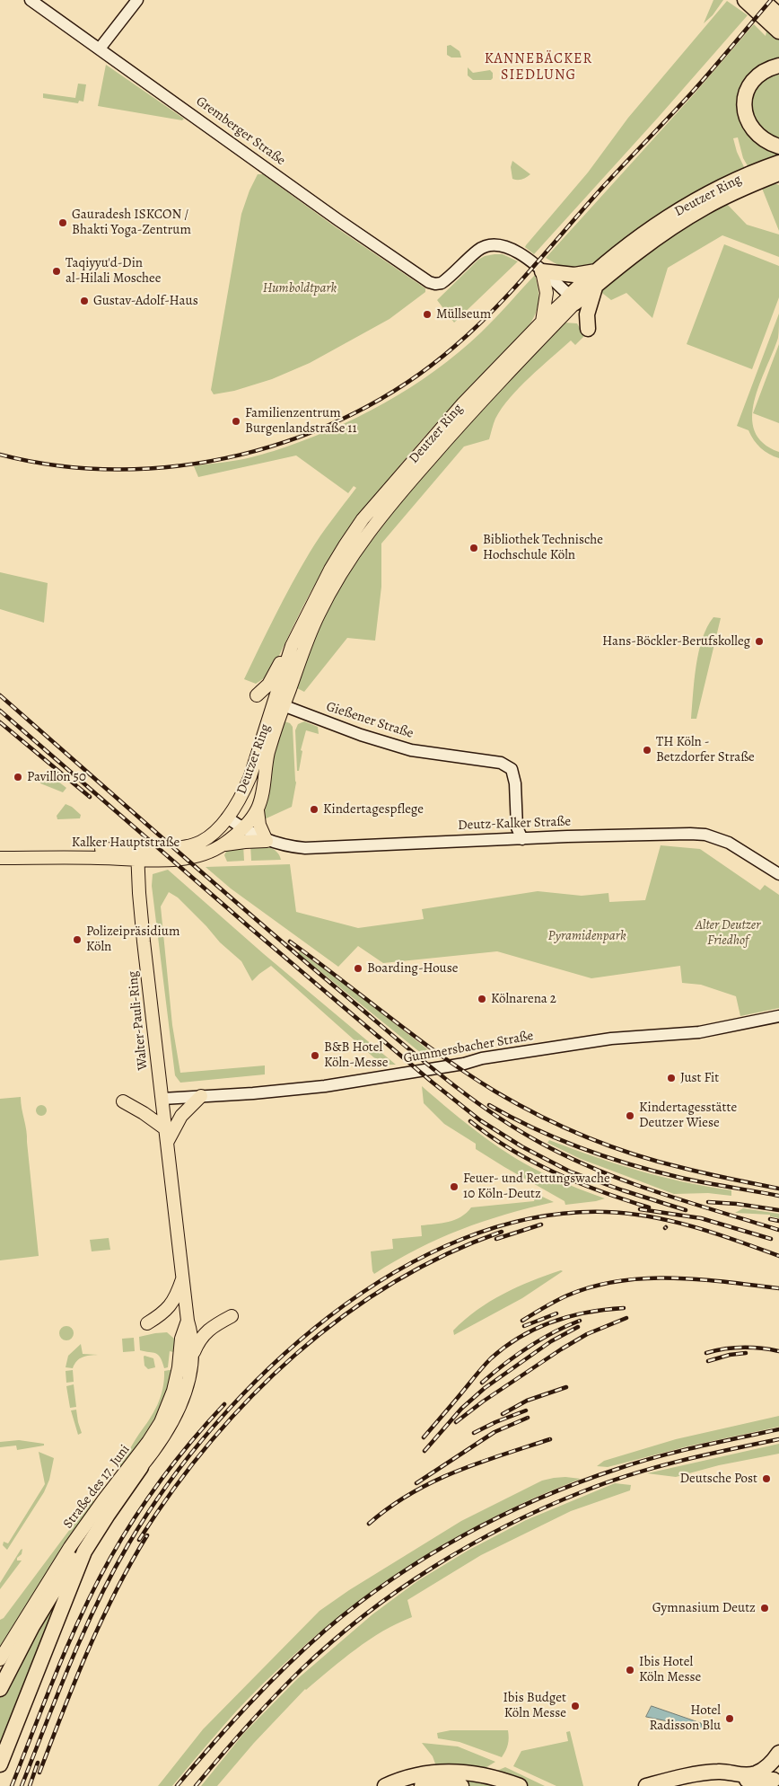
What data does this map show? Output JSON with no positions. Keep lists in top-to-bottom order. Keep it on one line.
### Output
{"streets":{"highway":["Deutzer Ring"],"main road":["Kalker Hauptstraße","Walter-Pauli-Ring","Straße des 17. Juni"],"street":["Gremberger Straße","Gießener Straße","Deutz-Kalker Straße","Gummersbacher Straße"]},"crossings":[["Deutzer Ring","Gießener Straße"],["Deutzer Ring","Deutz-Kalker Straße"],["Deutzer Ring","Kalker Hauptstraße"],["Deutz-Kalker Straße","Kalker Hauptstraße"],["Kalker Hauptstraße","Walter-Pauli-Ring"],["Walter-Pauli-Ring","Gummersbacher Straße"],["Walter-Pauli-Ring","Straße des 17. Juni"],["Gummersbacher Straße","Straße des 17. Juni"]],"districts":["KANNEBÄCKER SIEDLUNG"],"parks":["Humboldtpark","Alter Deutzer Friedhof","Pyramidenpark"],"places":["Gauradesh ISKCON / Bhakti Yoga-Zentrum","Taqiyyu'd-Din al-Hilali Moschee","Gustav-Adolf-Haus","Müllseum","Familienzentrum Burgenlandstraße 11","Bibliothek Technische Hochschule Köln","Hans-Böckler-Berufskolleg","TH Köln - Betzdorfer Straße","Pavillon 50","Kindertagespflege","Polizeipräsidium Köln","Boarding-House","Kölnarena 2","B&B Hotel Köln-Messe","Just Fit","Kindertagesstätte Deutzer Wiese","Feuer- und Rettungswache 10 Köln-Deutz","Deutsche Post","Gymnasium Deutz","Ibis Hotel Köln Messe","Ibis Budget Köln Messe","Hotel Radisson Blu"]}
